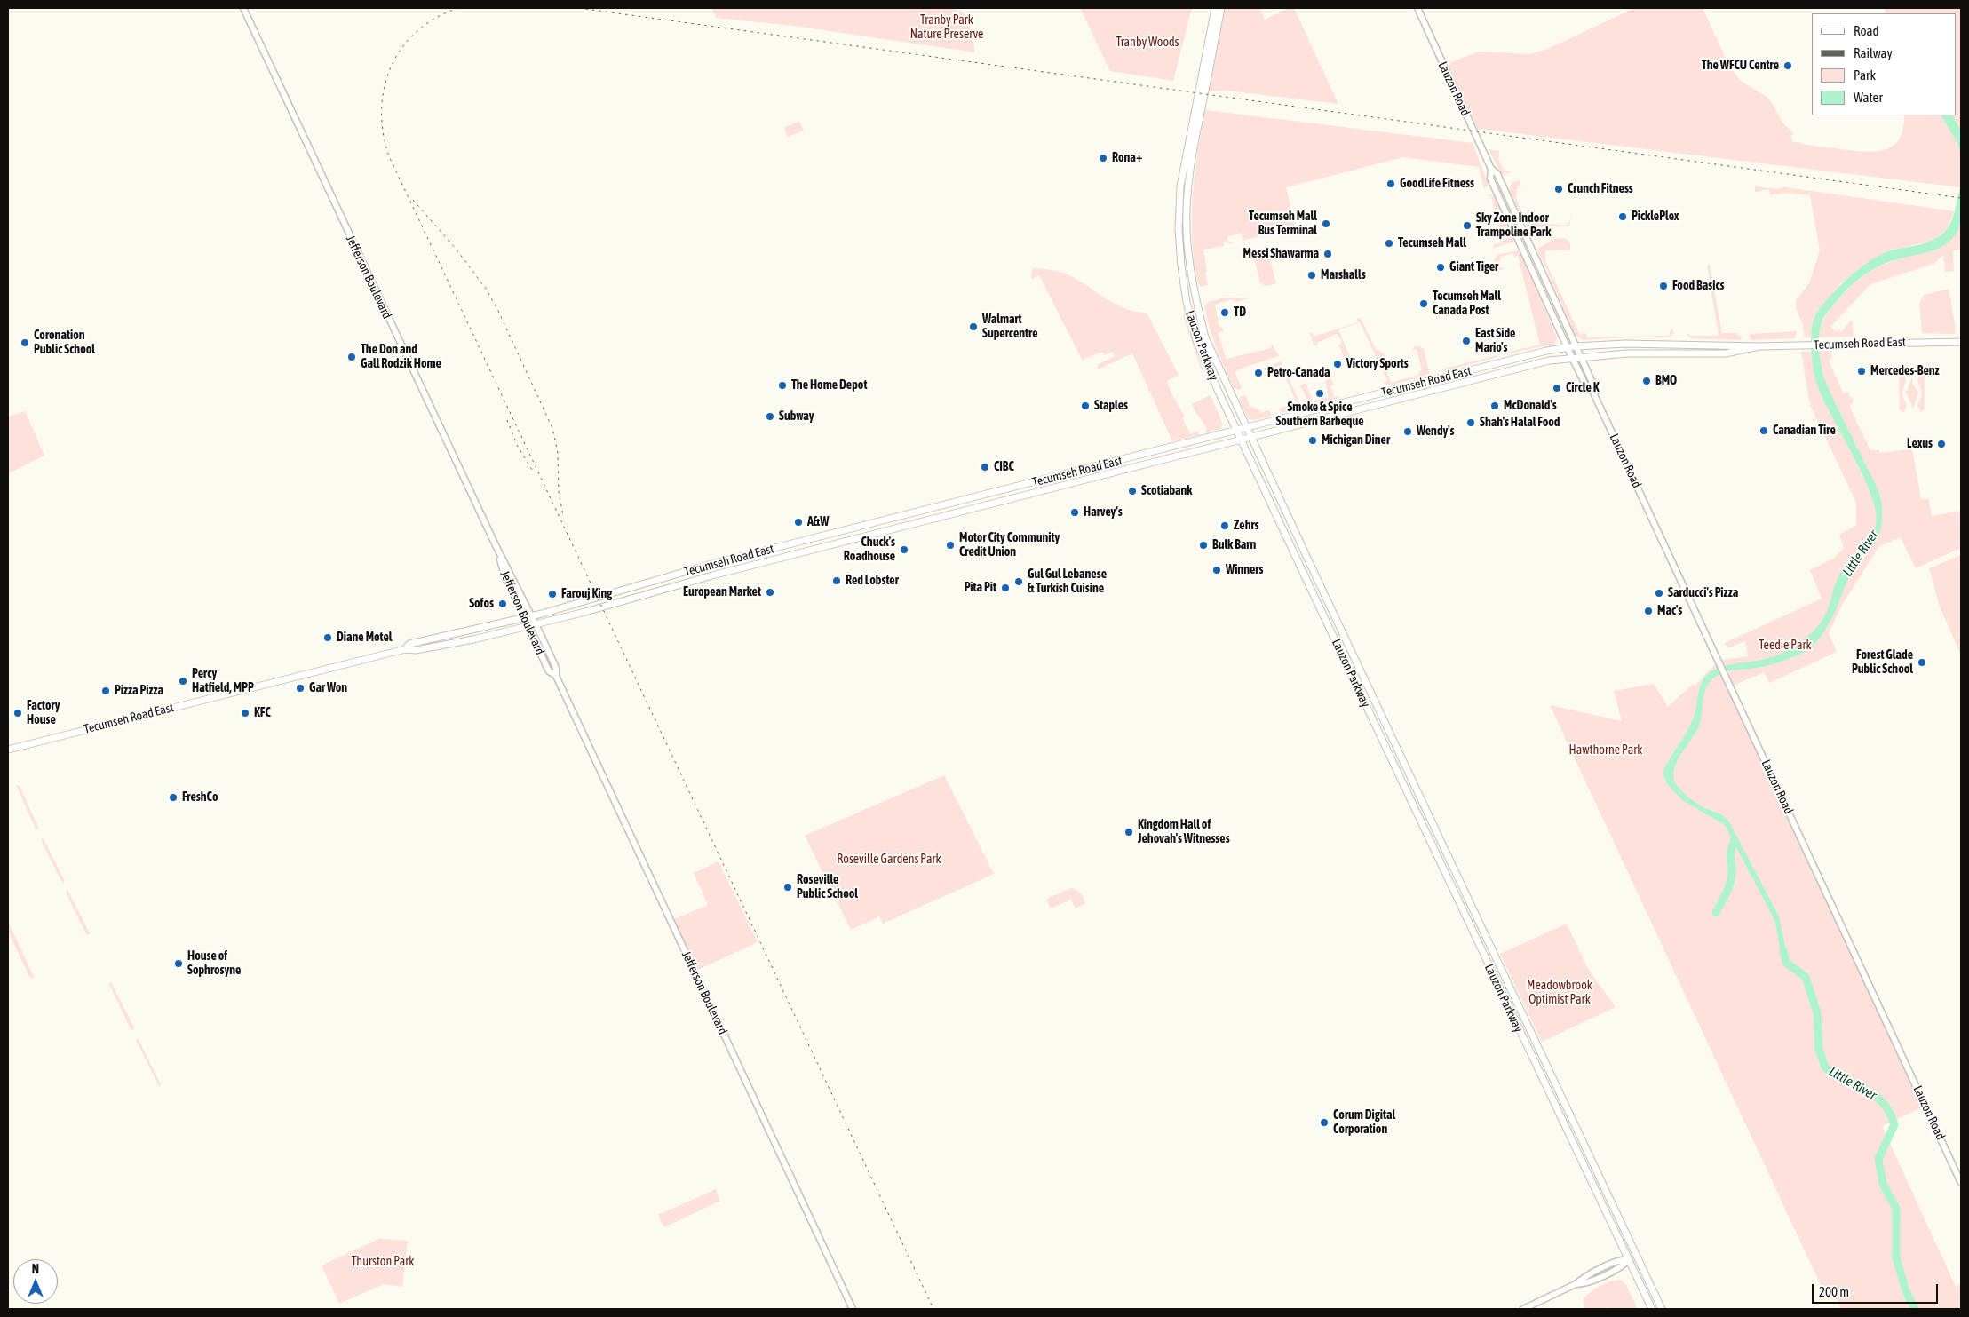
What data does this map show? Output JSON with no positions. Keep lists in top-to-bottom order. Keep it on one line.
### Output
{"streets":{"main road":["Tecumseh Road East","Lauzon Parkway"],"street":["Lauzon Road","Jefferson Boulevard"]},"crossings":[["Lauzon Road","Tecumseh Road East"],["Jefferson Boulevard","Tecumseh Road East"],["Tecumseh Road East","Lauzon Parkway"]],"water":["Little River"],"parks":["Tranby Park Nature Preserve","Tranby Woods","Teedie Park","Hawthorne Park","Roseville Gardens Park","Meadowbrook Optimist Park","Thurston Park"],"places":["The WFCU Centre","Rona+","GoodLife Fitness","Crunch Fitness","PicklePlex","Tecumseh Mall Bus Terminal","Sky Zone Indoor Trampoline Park","Tecumseh Mall","Messi Shawarma","Giant Tiger","Marshalls","Food Basics","Tecumseh Mall Canada Post","TD","Walmart Supercentre","East Side Mario's","Coronation Public School","The Don and Gall Rodzik Home","Victory Sports","Mercedes-Benz","Petro-Canada","BMO","The Home Depot","Circle K","Smoke & Spice Southern Barbeque","Staples","McDonald's","Subway","Shah's Halal Food","Canadian Tire","Wendy's","Michigan Diner","Lexus","CIBC","Scotiabank","Harvey's","A&W","Zehrs","Motor City Community Credit Union","Bulk Barn","Chuck's Roadhouse","Winners","Red Lobster","Gul Gul Lebanese & Turkish Cuisine","Pita Pit","European Market","Sarducci's Pizza","Farouj King","Sofos","Mac's","Diane Motel","Forest Glade Public School","Percy Hatfield, MPP","Gar Won","Pizza Pizza","Factory House","KFC","FreshCo","Kingdom Hall of Jehovah's Witnesses","Roseville Public School","House of Sophrosyne","Corum Digital Corporation"],"legend":["Road","Railway","Park","Water"],"scale_bar":"200 m","north":"top"}
